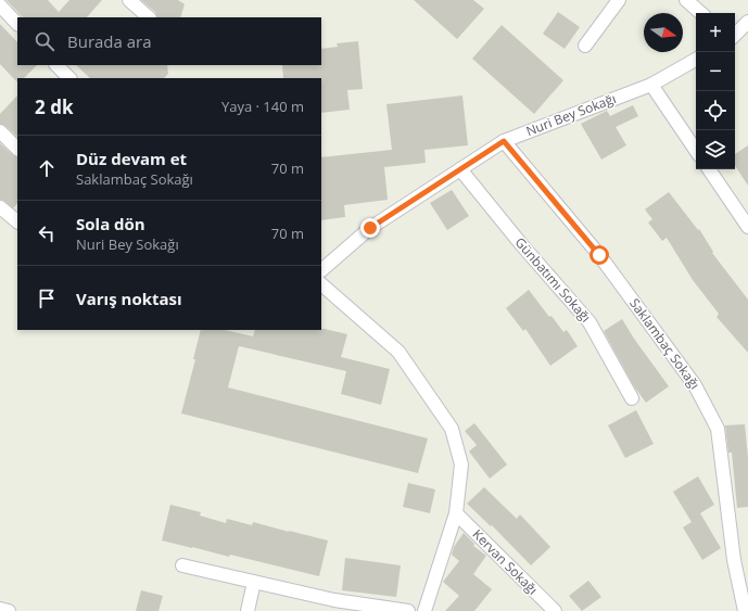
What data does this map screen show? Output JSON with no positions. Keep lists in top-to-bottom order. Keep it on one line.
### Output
{"streets":{"street":["Nuri Bey Sokağı","Günbatımı Sokağı","Saklambaç Sokağı","Kervan Sokağı"]},"crossings":[["Nuri Bey Sokağı","Günbatımı Sokağı"],["Nuri Bey Sokağı","Saklambaç Sokağı"]],"north":"right","page":{"map_buttons":["+","−"],"search":"Burada ara","heading":["2 dk","Yaya · 140 m"],"list":[["Düz devam et","Saklambaç Sokağı","70 m"],["Sola dön","Nuri Bey Sokağı","70 m"],"Varış noktası"]}}
